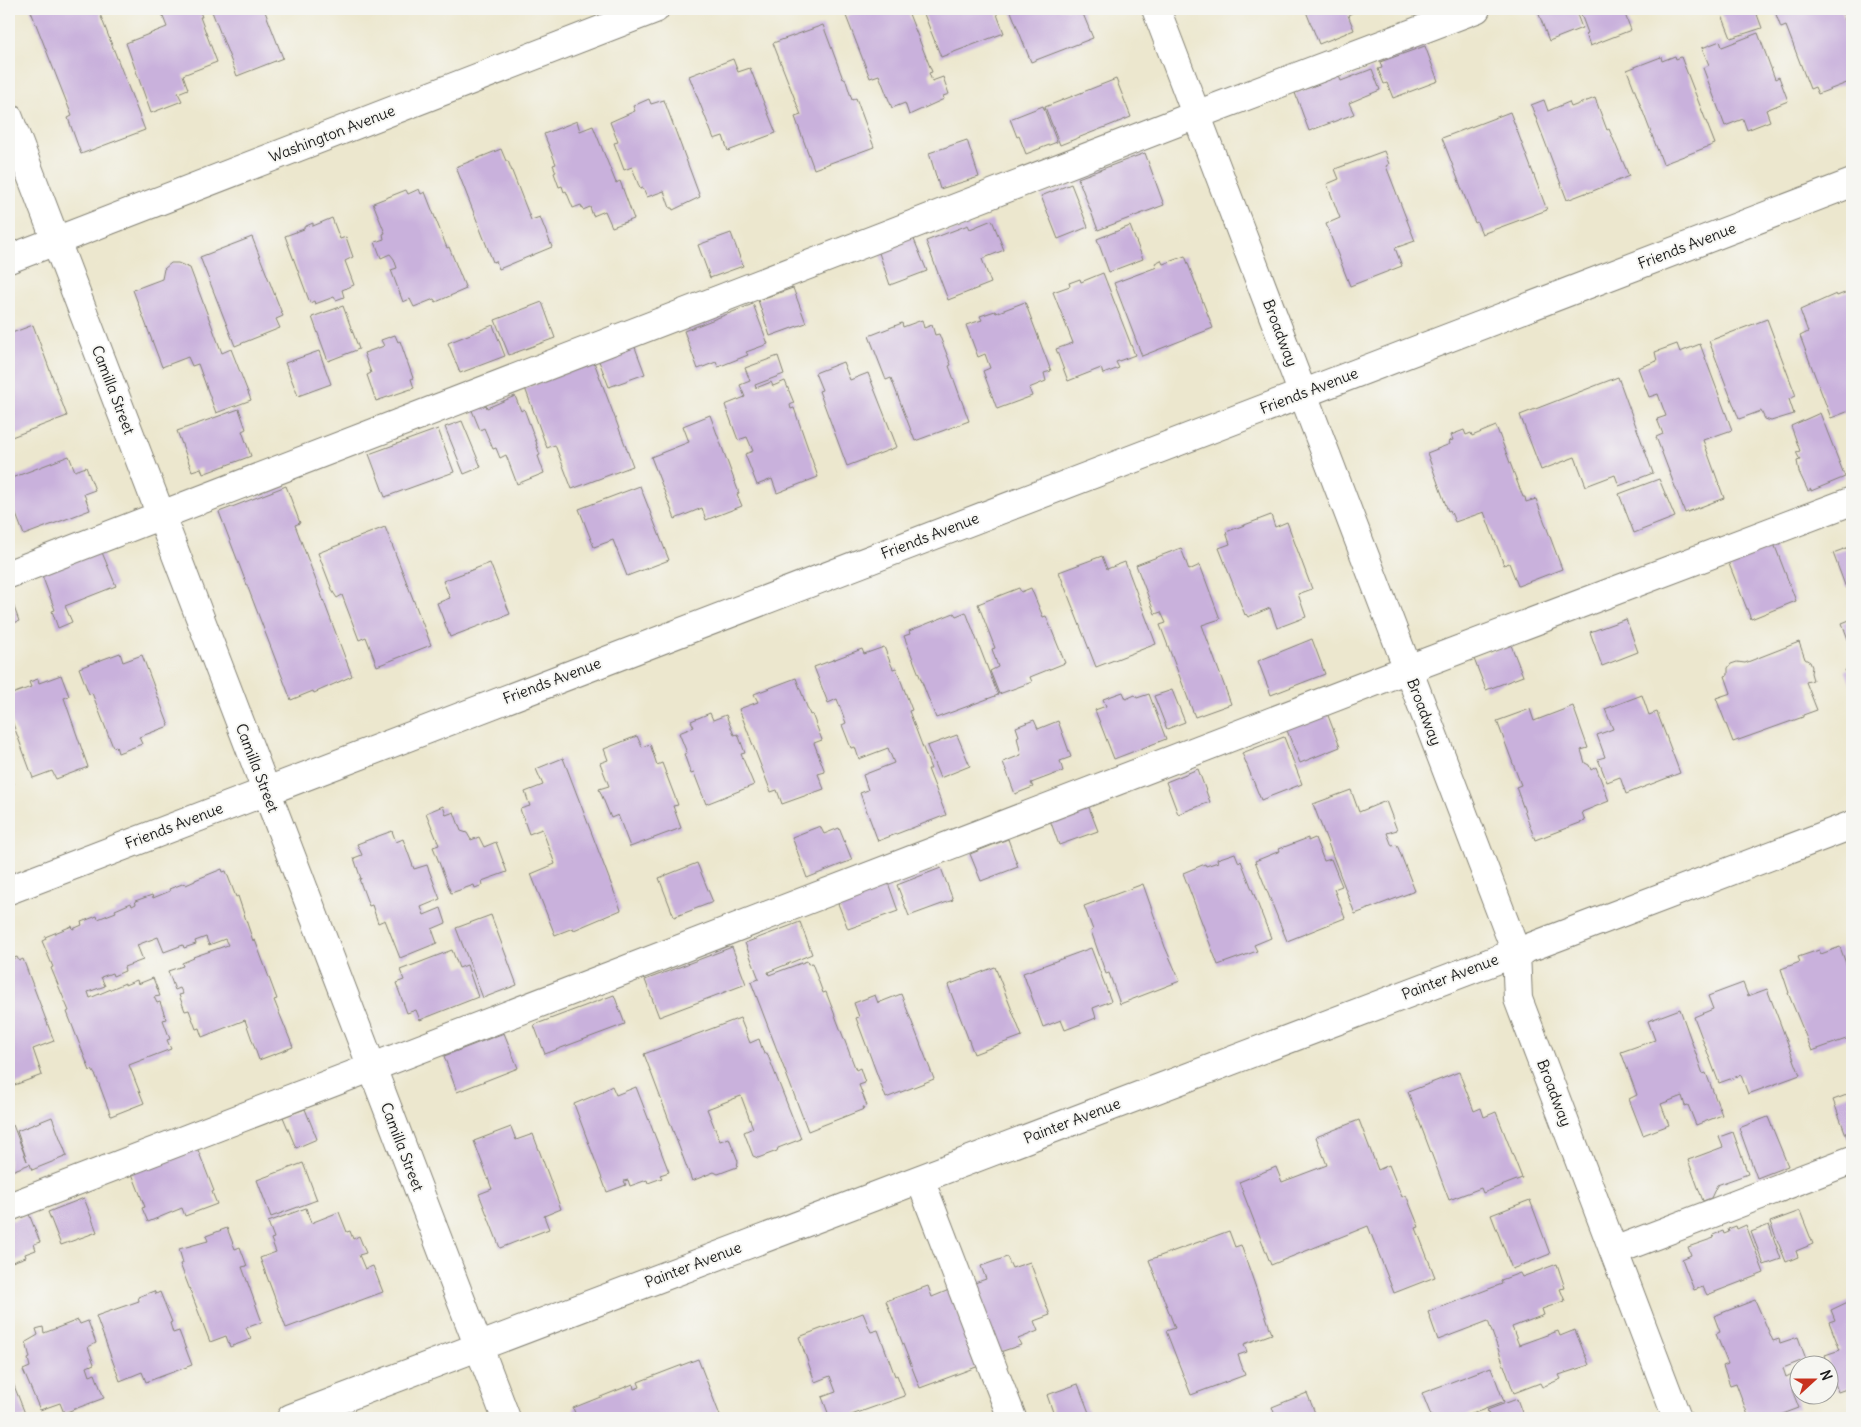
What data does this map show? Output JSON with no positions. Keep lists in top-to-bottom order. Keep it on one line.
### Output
{"streets":{"street":["Washington Avenue","Friends Avenue","Broadway","Camilla Street","Painter Avenue"]},"crossings":[["Washington Avenue","Camilla Street"],["Friends Avenue","Broadway"],["Friends Avenue","Camilla Street"],["Broadway","Painter Avenue"],["Camilla Street","Painter Avenue"]],"north":"right"}
